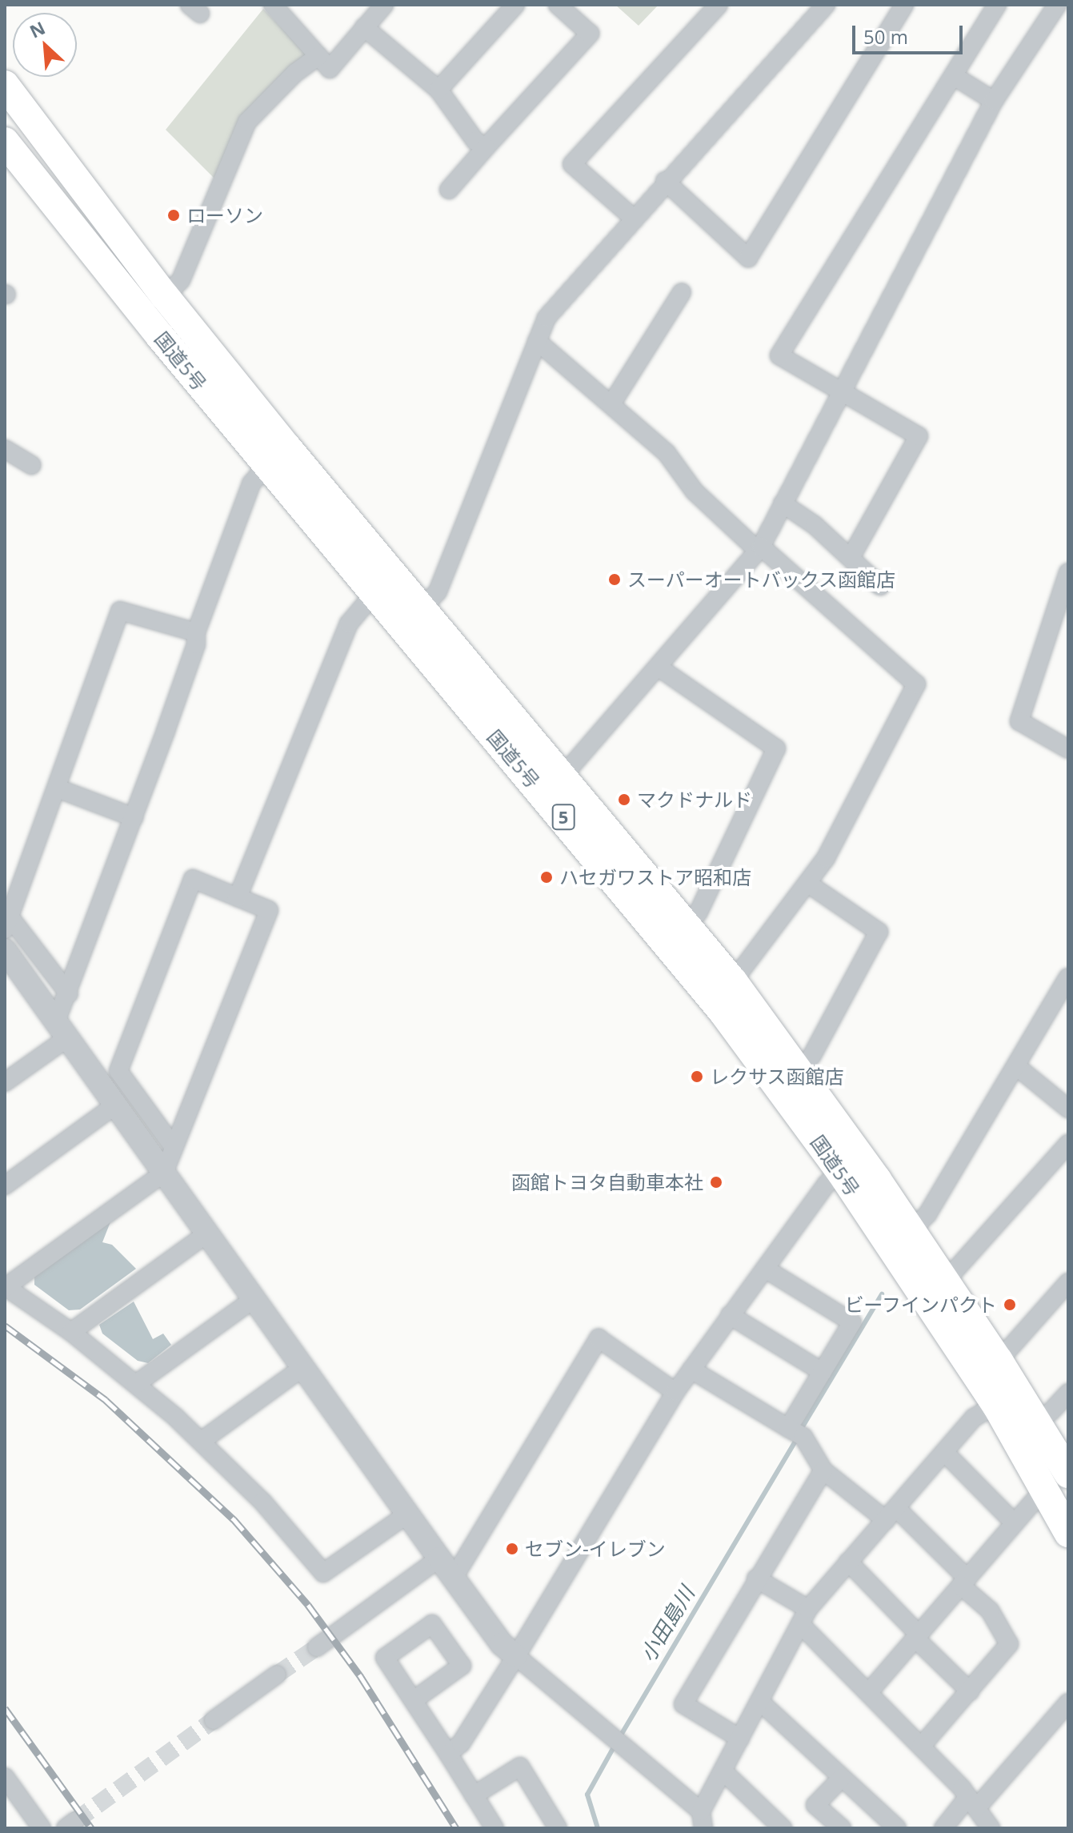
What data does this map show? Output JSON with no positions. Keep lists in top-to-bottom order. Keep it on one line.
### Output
{"streets":{"highway":["国道5号","5"]},"water":["小田島川"],"places":["ローソン","スーパーオートバックス函館店","マクドナルド","ハセガワストア昭和店","レクサス函館店","函館トヨタ自動車本社","ビーフインパクト","セブン-イレブン"],"scale_bar":"50 m","north":"top left"}
